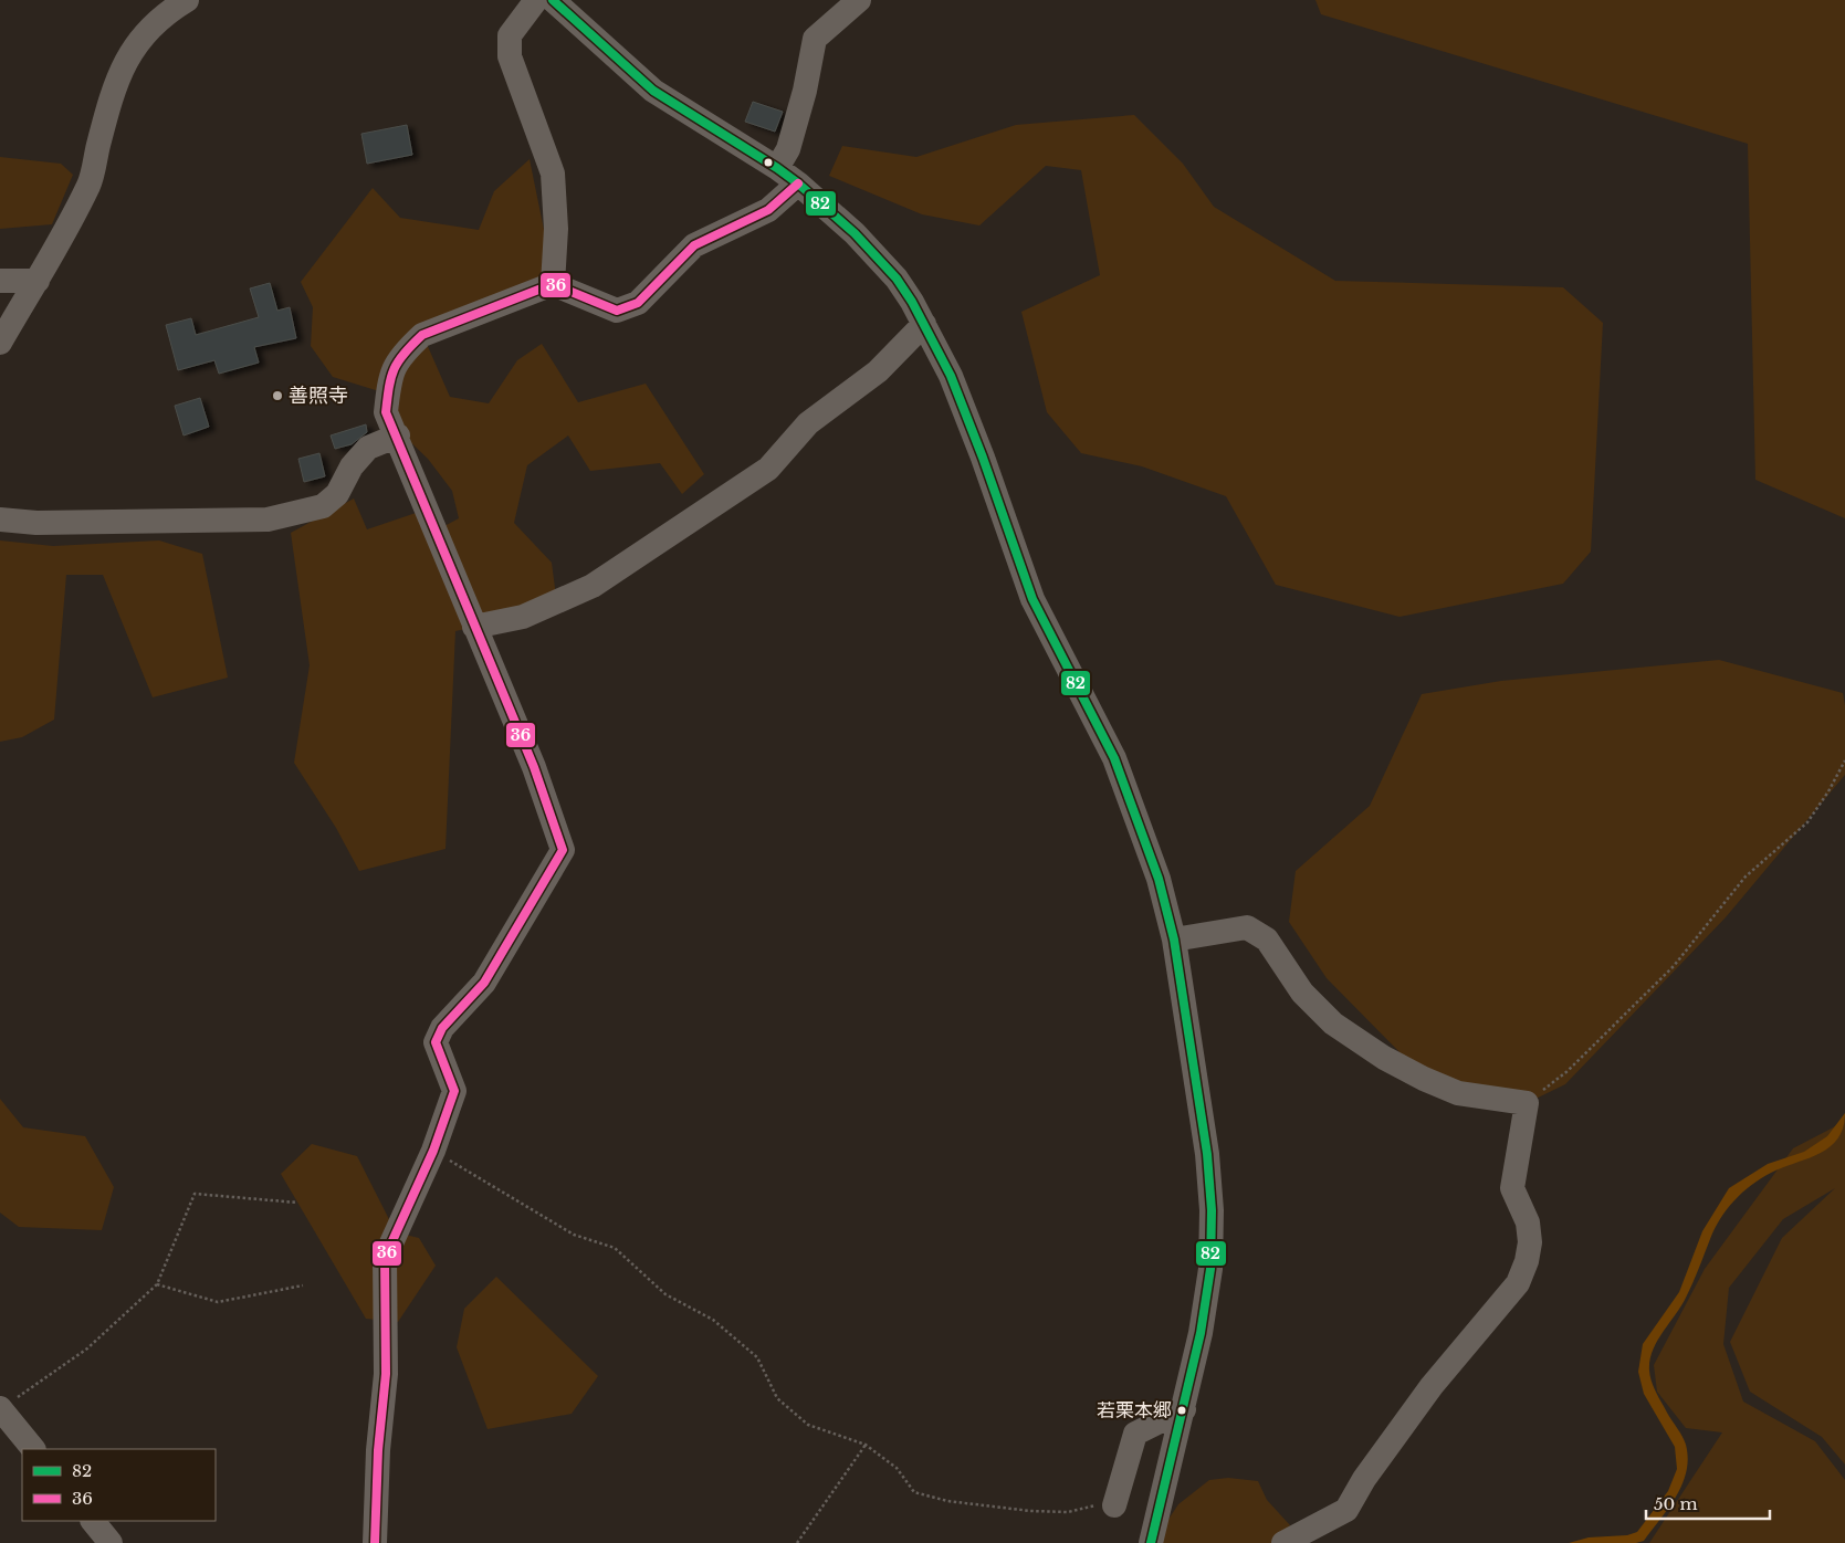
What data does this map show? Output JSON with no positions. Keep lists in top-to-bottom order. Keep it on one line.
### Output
{"places":["善照寺","若栗本郷"],"lines":["transit line 82","transit line 36"],"legend":["82","36"],"scale_bar":"50 m"}
